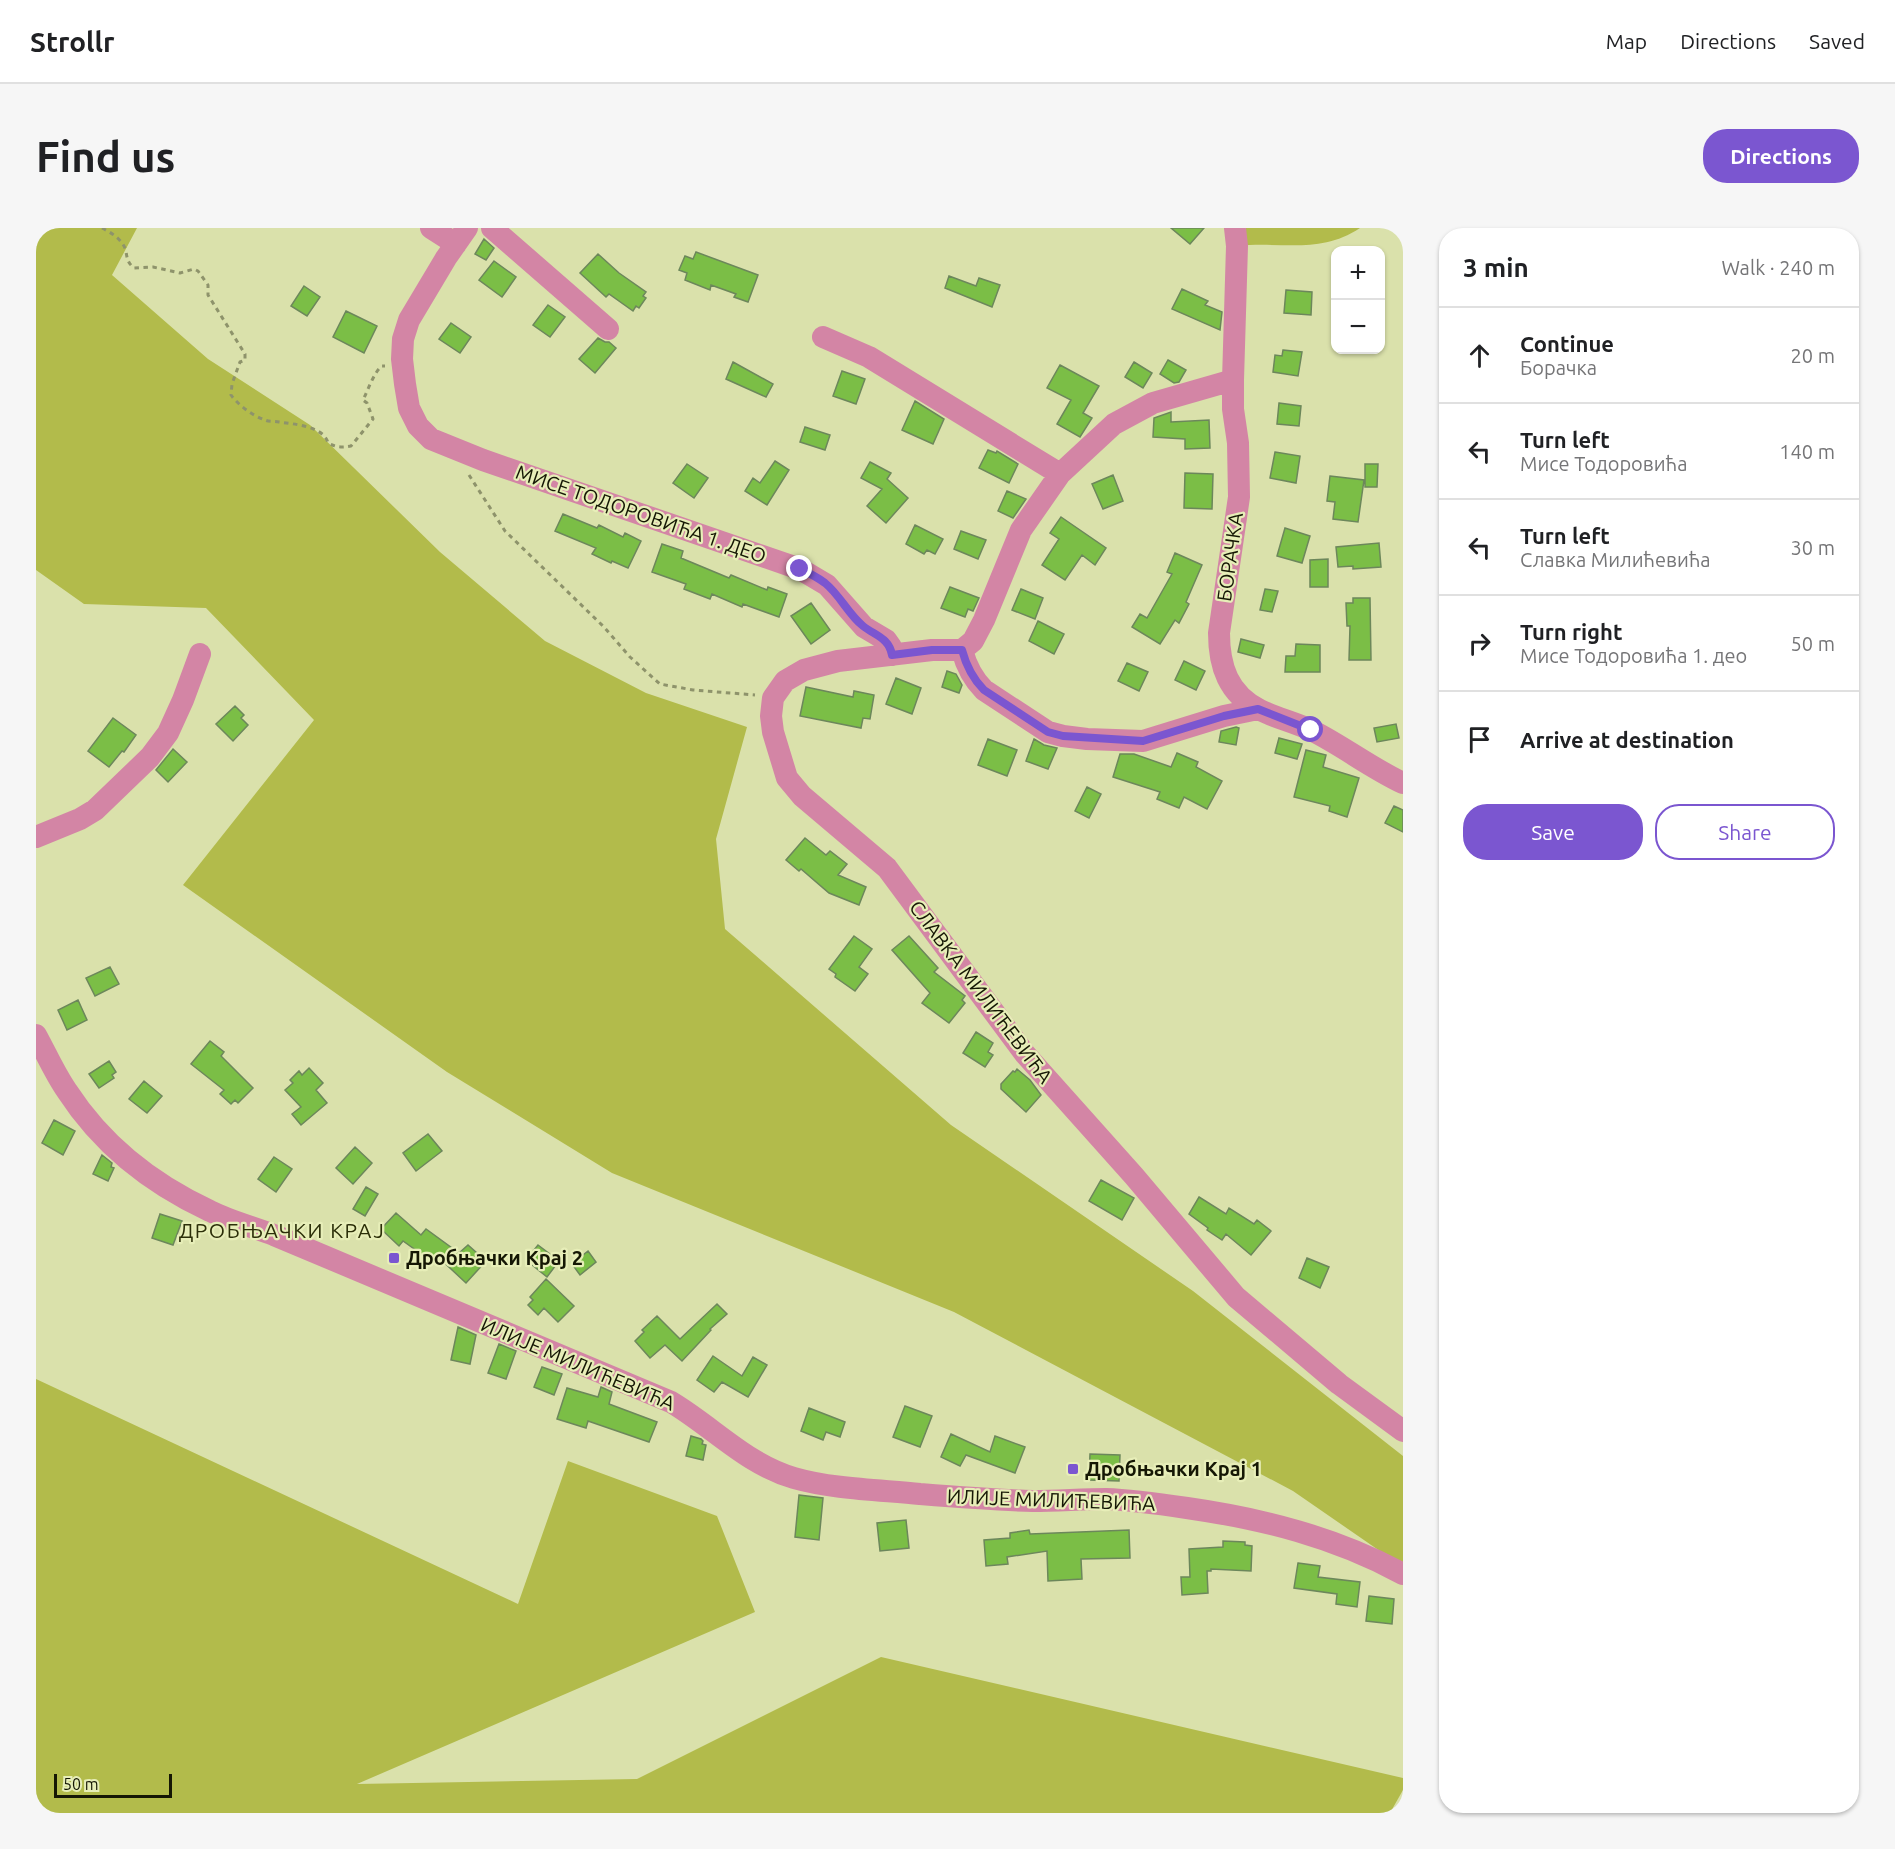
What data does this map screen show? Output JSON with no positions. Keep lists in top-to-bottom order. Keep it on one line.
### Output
{"streets":{"street":["МИСЕ ТОДОРОВИЋА 1. ДЕО","БОРАЧКА","СЛАВКА МИЛИЋЕВИЋА","ИЛИЈЕ МИЛИЋЕВИЋА"]},"districts":["ДРОБЊАЧКИ КРАЈ"],"places":{"transit":["Дробњачки Крај 2","Дробњачки Крај 1"]},"scale_bar":"50 m","page":{"header":"Strollr","nav":["Map","Directions","Saved"],"buttons":["Directions",["Save","Share"]],"title":"Find us","heading":["3 min","Walk · 240 m"],"map_buttons":["+","−"],"list":[["Continue","Борачка","20 m"],["Turn left","Мисе Тодоровића","140 m"],["Turn left","Славка Милићевића","30 m"],["Turn right","Мисе Тодоровића 1. део","50 m"],"Arrive at destination"],"scale":"50 m"}}
